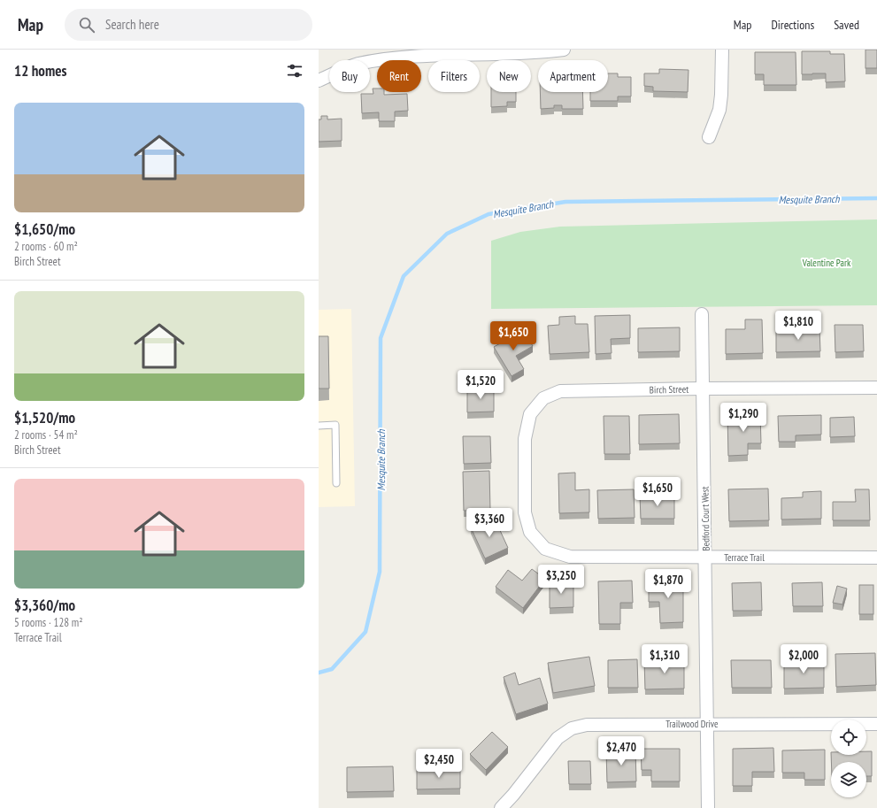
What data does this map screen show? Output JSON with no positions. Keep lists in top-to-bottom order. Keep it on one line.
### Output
{"streets":{"street":["Birch Street","Bedford Court West","Terrace Trail","Trailwood Drive"]},"crossings":[["Birch Street","Bedford Court West"],["Birch Street","Terrace Trail"],["Bedford Court West","Terrace Trail"],["Bedford Court West","Trailwood Drive"]],"water":["Mesquite Branch"],"parks":["Valentine Park"],"page":{"header":"Map","search":"Search here","nav":["Map","Directions","Saved"],"heading":"12 homes","chip":["Buy","Rent","Filters","New","Apartment"],"list":[{"name":"$1,650/mo","note":"2 rooms · 60 m² · Birch Street"},{"name":"$1,520/mo","note":"2 rooms · 54 m² · Birch Street"},{"name":"$3,360/mo","note":"5 rooms · 128 m² · Terrace Trail"}],"price":["$1,810","$1,650","$1,520","$1,290","$1,650","$3,360","$3,250","$1,870","$1,310","$2,000","$2,470","$2,450"]}}
